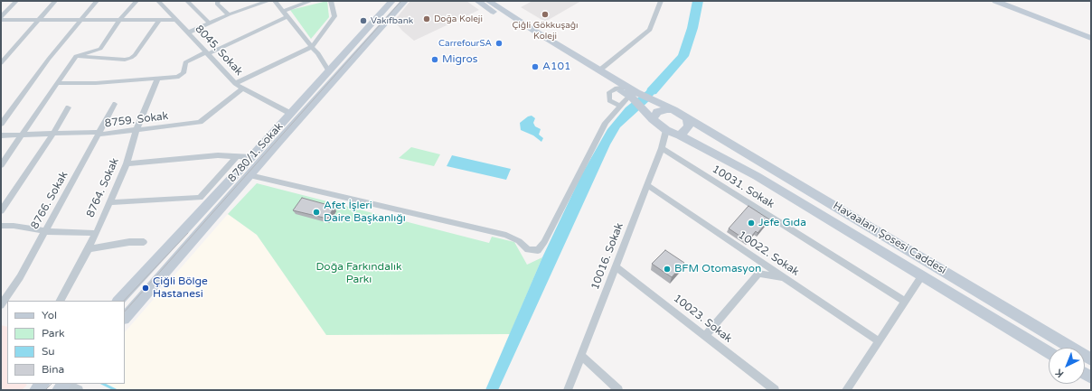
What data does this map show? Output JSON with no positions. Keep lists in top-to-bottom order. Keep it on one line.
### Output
{"streets":{"street":["8045. Sokak","8759. Sokak","8780/1. Sokak","10031. Sokak","8764. Sokak","8766. Sokak","Havaalanı Şosesi Caddesi","10022. Sokak","10016. Sokak","10023. Sokak"]},"crossings":[["8045. Sokak","8759. Sokak"],["8045. Sokak","8780/1. Sokak"],["8759. Sokak","8764. Sokak"],["8759. Sokak","8766. Sokak"],["10031. Sokak","10016. Sokak"],["Havaalanı Şosesi Caddesi","10016. Sokak"],["10022. Sokak","10016. Sokak"],["10016. Sokak","10023. Sokak"]],"parks":["Doğa Farkındalık Parkı"],"places":["Çiĝli Gökkuşaĝı Koleji","Doğa Koleji","Vakıfbank","CarrefourSA","Migros","A101","Afet İşleri Daire Başkanlığı","Jefe Gıda","BFM Otomasyon","Çiğli Bölge Hastanesi"],"legend":["Yol","Park","Su","Bina"],"north":"bottom left"}
